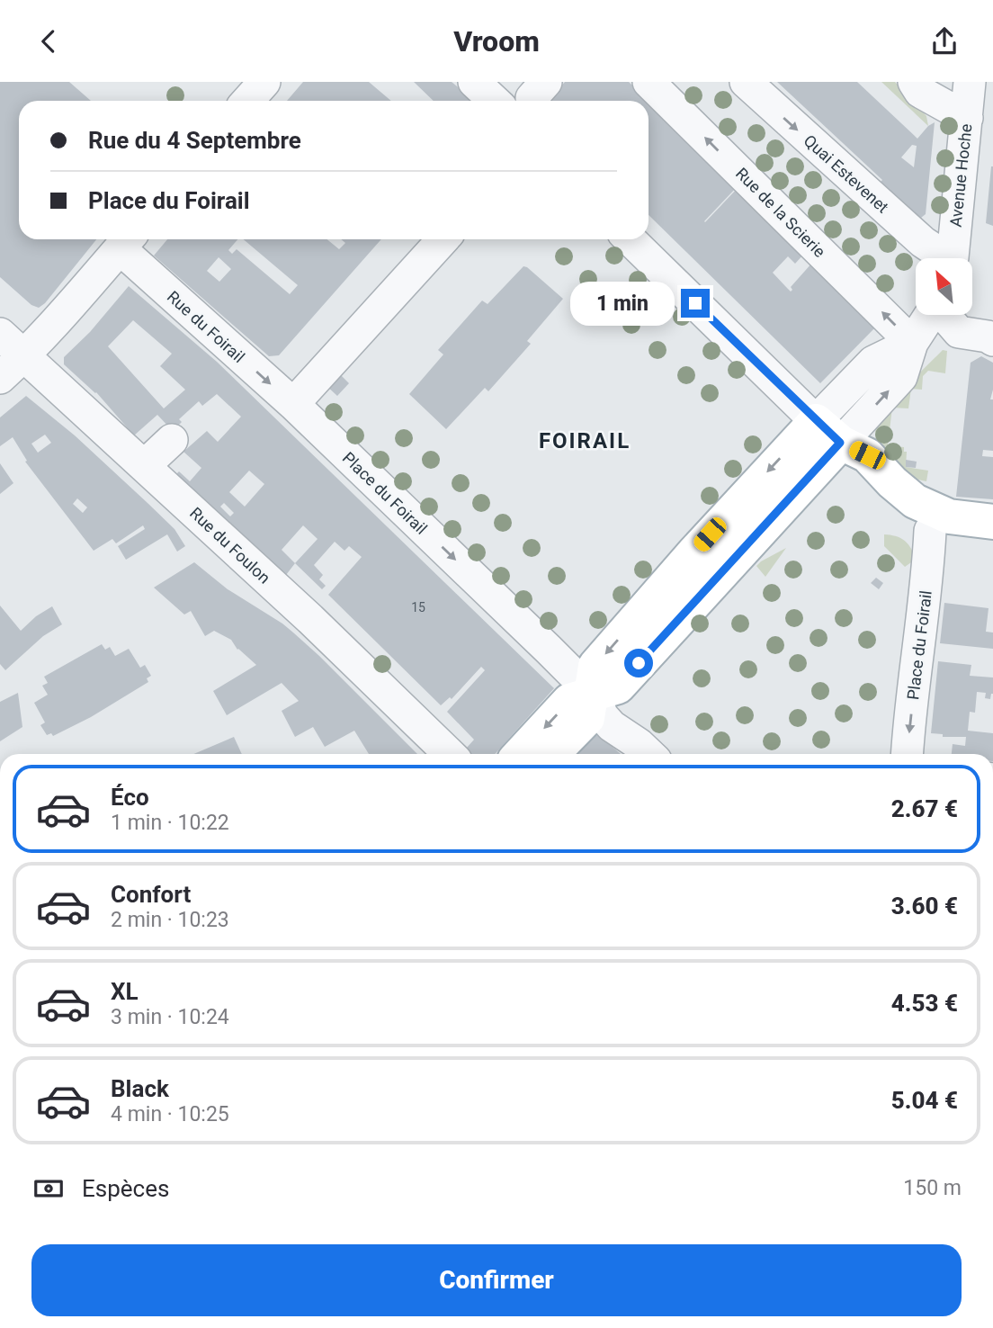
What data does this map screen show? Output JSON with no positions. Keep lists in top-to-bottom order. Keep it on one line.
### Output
{"streets":{"street":["Quai Estevenet","Avenue Hoche","Rue de la Scierie","Rue du Foirail","Place du Foirail","Rue du Foulon"]},"crossings":[["Rue du Foirail","Place du Foirail"]],"one_way":["Rue du Foirail","Place du Foirail"],"districts":["FOIRAIL"],"house_numbers":["15"],"north":"top left","page":{"header":"Vroom","banner":["Rue du 4 Septembre","Place du Foirail"],"bubble":"1 min","list":[{"name":"Éco","note":"1 min · 10:22","value":"2.67 €"},{"name":"Confort","note":"2 min · 10:23","value":"3.60 €"},{"name":"XL","note":"3 min · 10:24","value":"4.53 €"},{"name":"Black","note":"4 min · 10:25","value":"5.04 €"}],"pay":["Espèces","150 m"],"buttons":"Confirmer"}}
